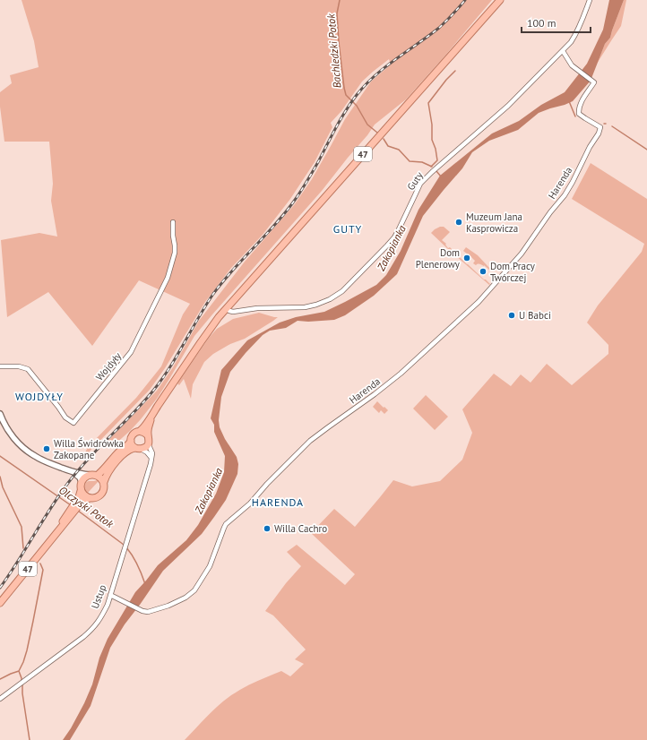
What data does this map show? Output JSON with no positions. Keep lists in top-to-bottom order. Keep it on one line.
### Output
{"streets":{"main road":["47"],"street":["Guty","Harenda","Wojdyły","Ustup"]},"crossings":[["47","Guty"],["47","Ustup"],["Guty","Harenda"],["Harenda","Ustup"]],"districts":["GUTY","WOJDYŁY","HARENDA"],"water":["Bachledzki Potok","Zakopianka","Olczyski Potok"],"places":["Muzeum Jana Kasprowicza","Dom Plenerowy","Dom Pracy Twórczej","U Babci","Willa Świdrówka Zakopane","Willa Cachro"],"scale_bar":"100 m"}
